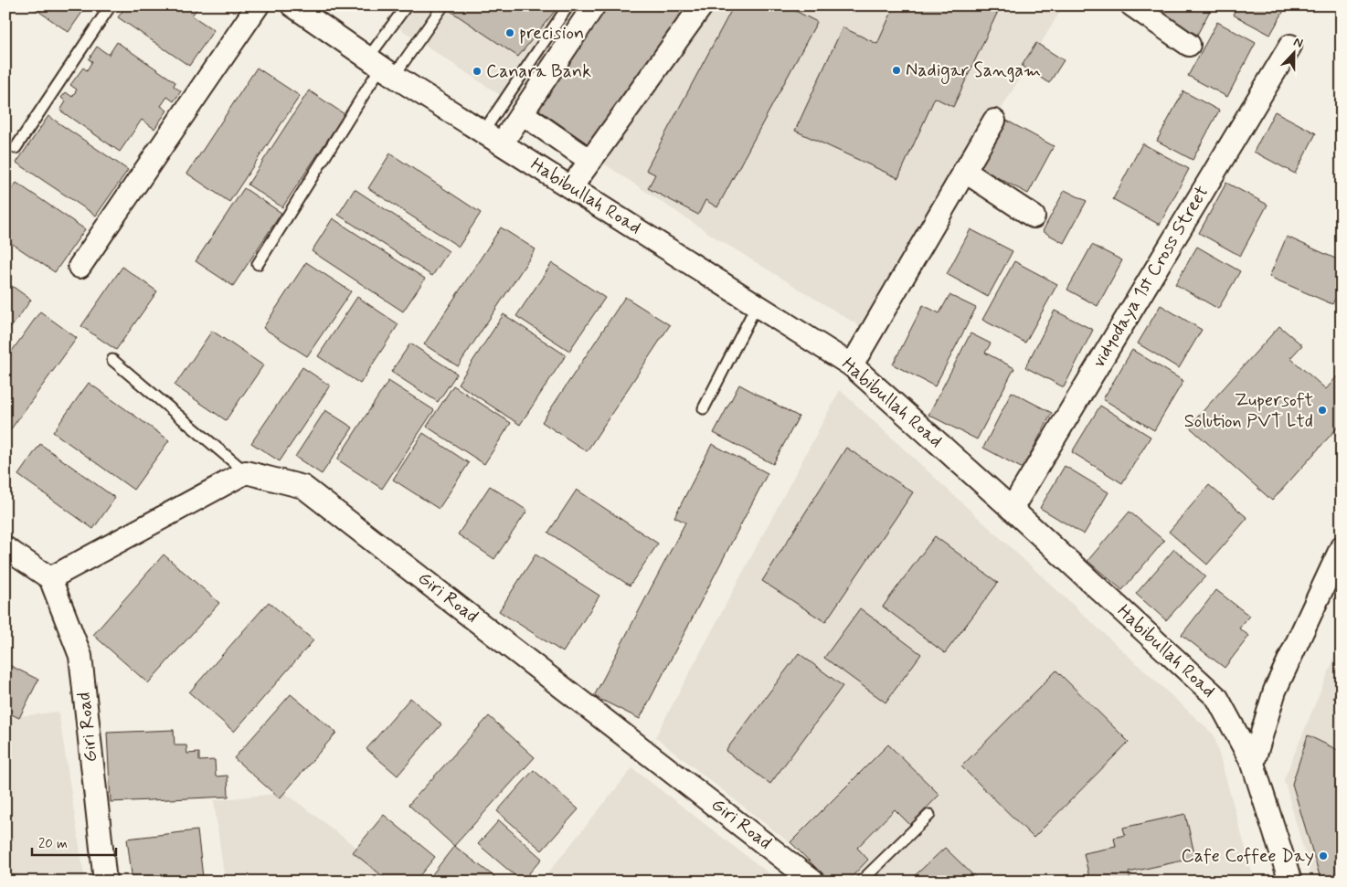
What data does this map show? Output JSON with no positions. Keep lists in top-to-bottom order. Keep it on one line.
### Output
{"streets":{"street":["Habibullah Road","vidyodaya 1st Cross Street","Giri Road"]},"crossings":[["Habibullah Road","vidyodaya 1st Cross Street"]],"places":["precision","Nadigar Sangam","Canara Bank","Zupersoft Solution PVT Ltd","Cafe Coffee Day"],"scale_bar":"20 m","north":"top"}
